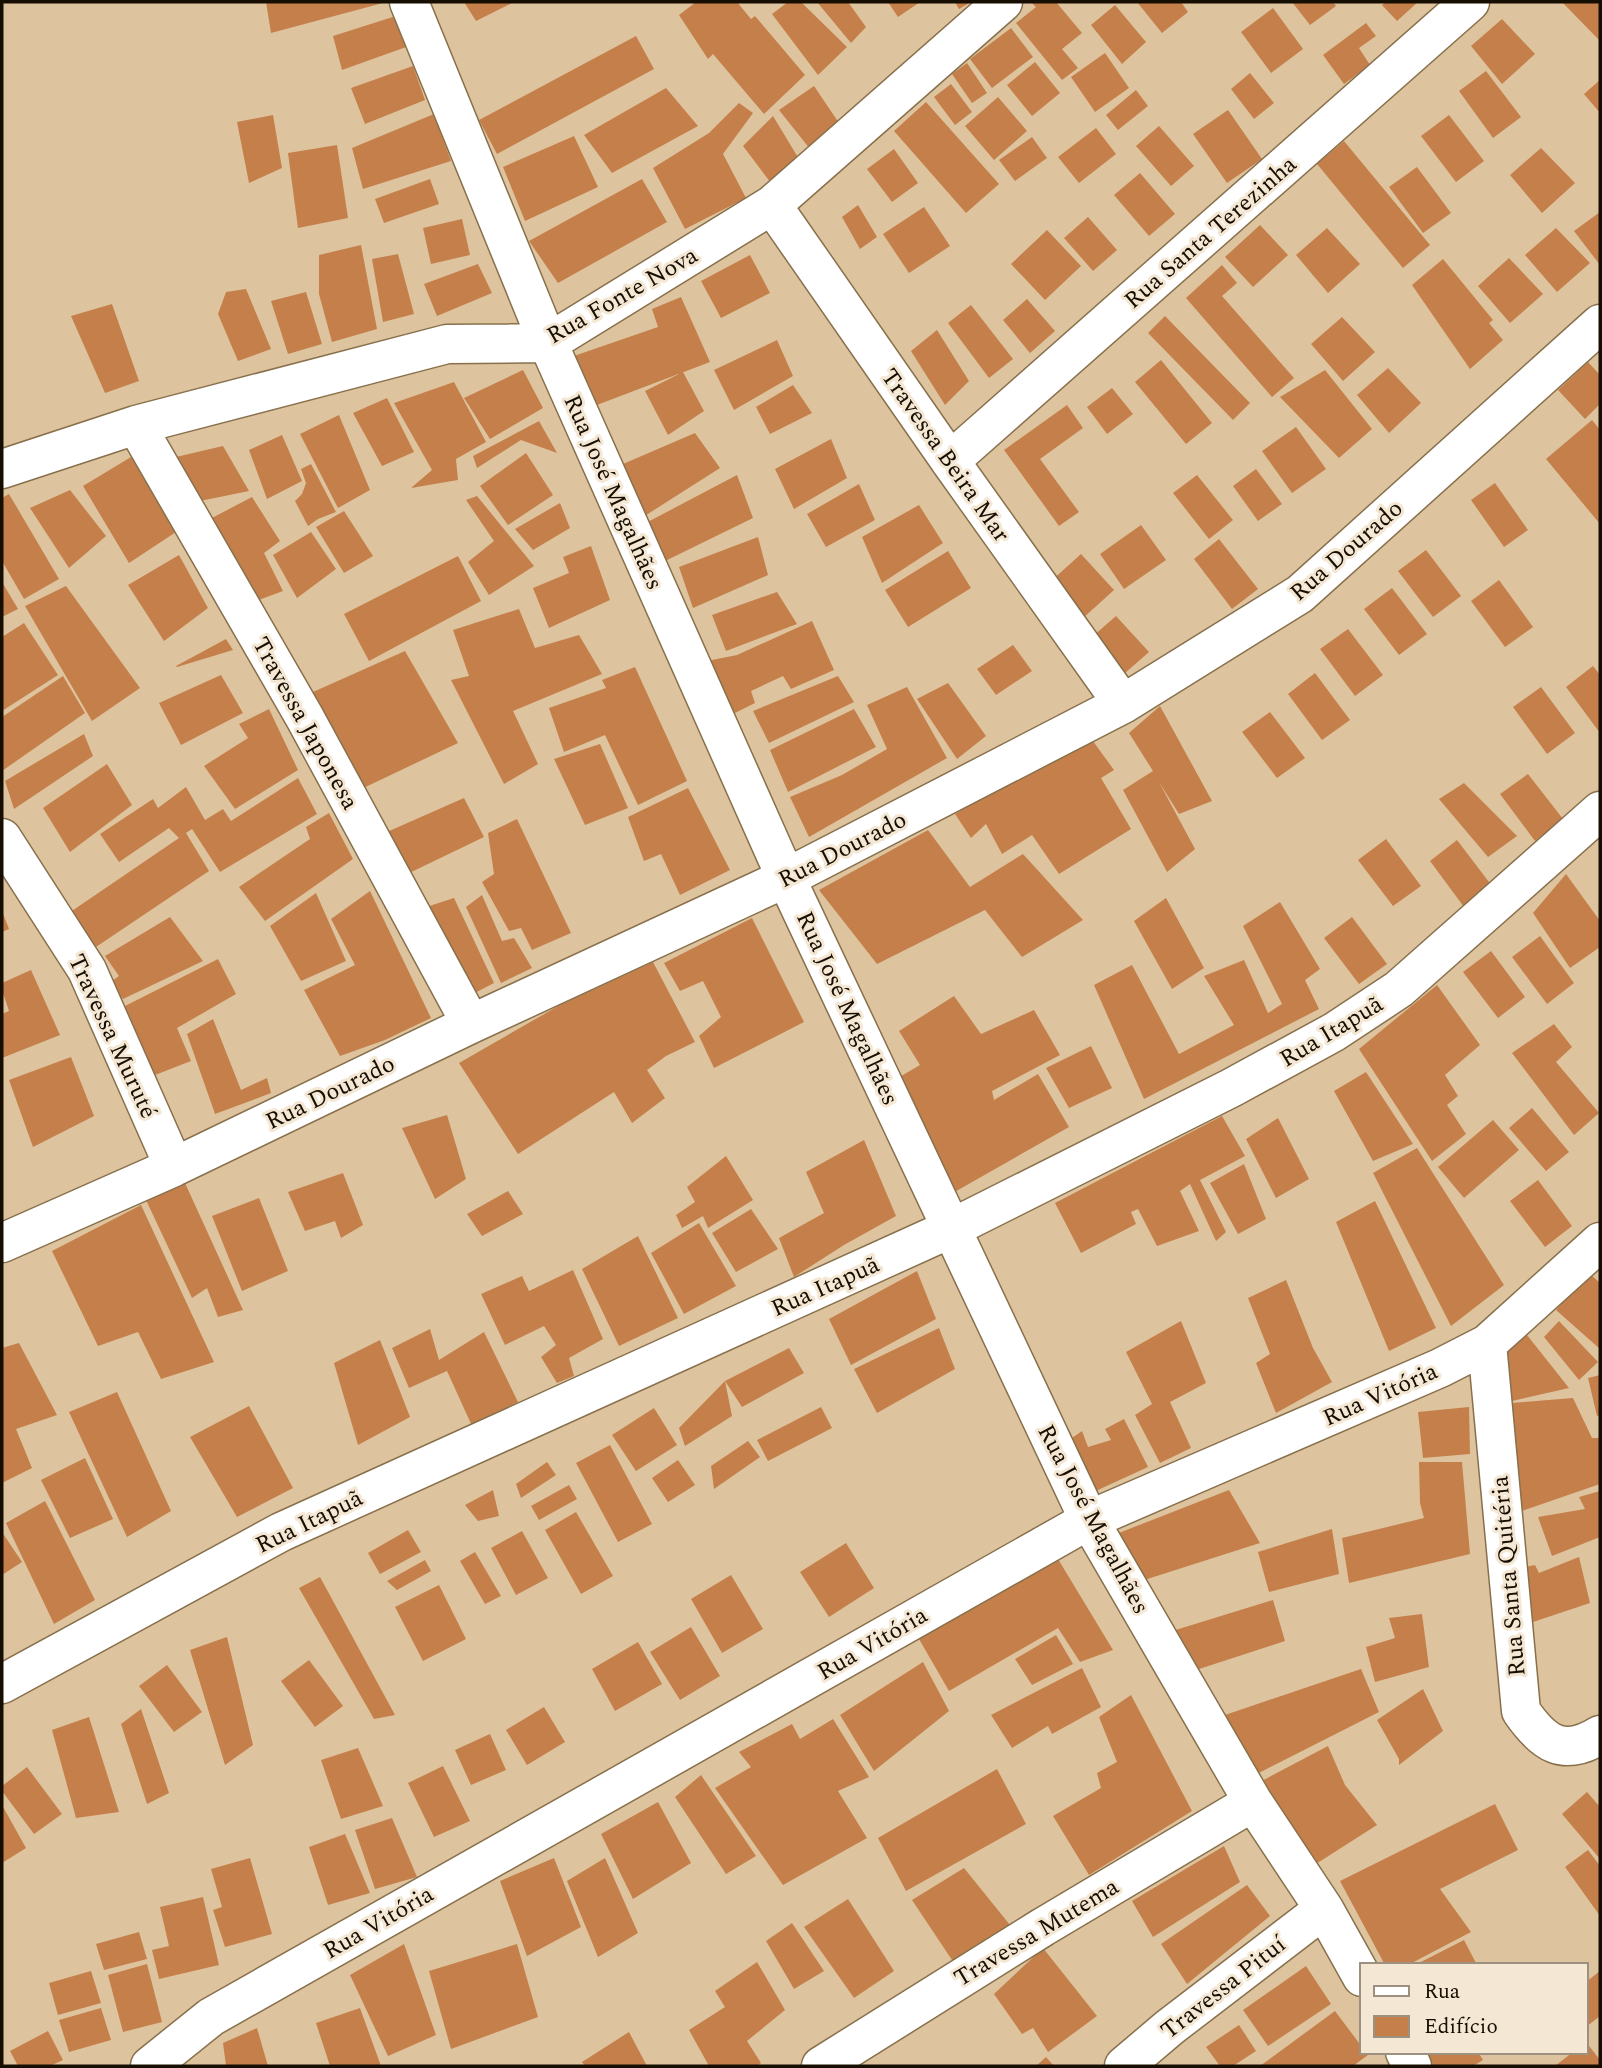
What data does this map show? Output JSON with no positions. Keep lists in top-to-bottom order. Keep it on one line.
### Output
{"streets":{"street":["Rua Santa Terezinha","Rua Fonte Nova","Travessa Beira Mar","Rua José Magalhães","Rua Dourado","Travessa Japonesa","Rua Itapuã","Travessa Muruté","Rua Vitória","Rua Santa Quitéria","Travessa Mutema","Travessa Pituí"]},"crossings":[["Rua Santa Terezinha","Travessa Beira Mar"],["Rua Fonte Nova","Travessa Beira Mar"],["Rua Fonte Nova","Rua José Magalhães"],["Rua Fonte Nova","Travessa Japonesa"],["Travessa Beira Mar","Rua Dourado"],["Rua José Magalhães","Rua Dourado"],["Rua José Magalhães","Rua Itapuã"],["Rua José Magalhães","Rua Vitória"],["Rua José Magalhães","Travessa Mutema"],["Rua José Magalhães","Travessa Pituí"],["Rua Dourado","Travessa Japonesa"],["Rua Dourado","Travessa Muruté"],["Rua Vitória","Rua Santa Quitéria"]],"legend":["Rua","Edifício"]}
